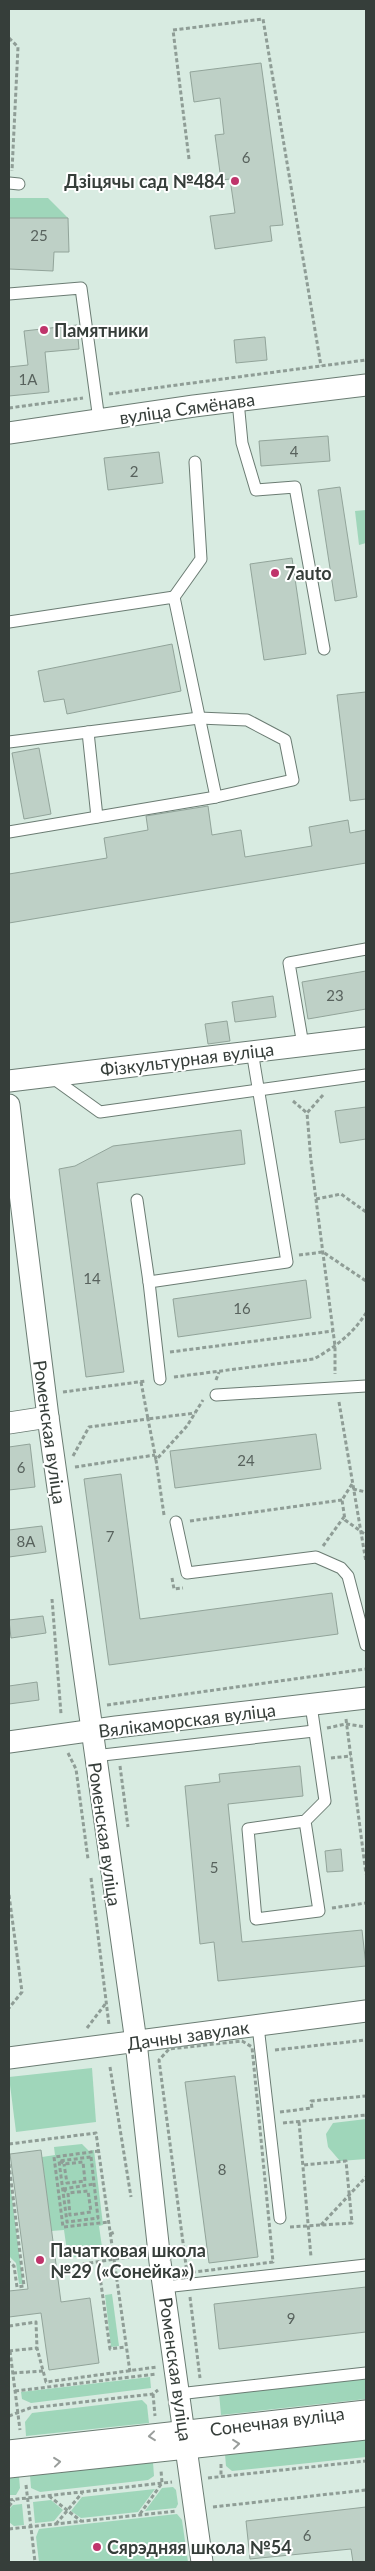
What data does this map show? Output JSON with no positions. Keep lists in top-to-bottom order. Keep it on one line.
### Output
{"streets":{"street":["вуліца Сямёнава","Фізкультурная вуліца","Роменская вуліца","Вялікаморская вуліца","Дачны завулак","Сонечная вуліца"]},"crossings":[["Роменская вуліца","Вялікаморская вуліца"],["Роменская вуліца","Дачны завулак"],["Роменская вуліца","Сонечная вуліца"]],"places":["Дзіцячы сад №484","Памятники","7auto","Пачатковая школа №29 («Сонейка»)","Сярэдняя школа №54"],"house_numbers":["6","25","1А","4","2","23","14","16","24","6","7","8А","5","8","9","6"]}
